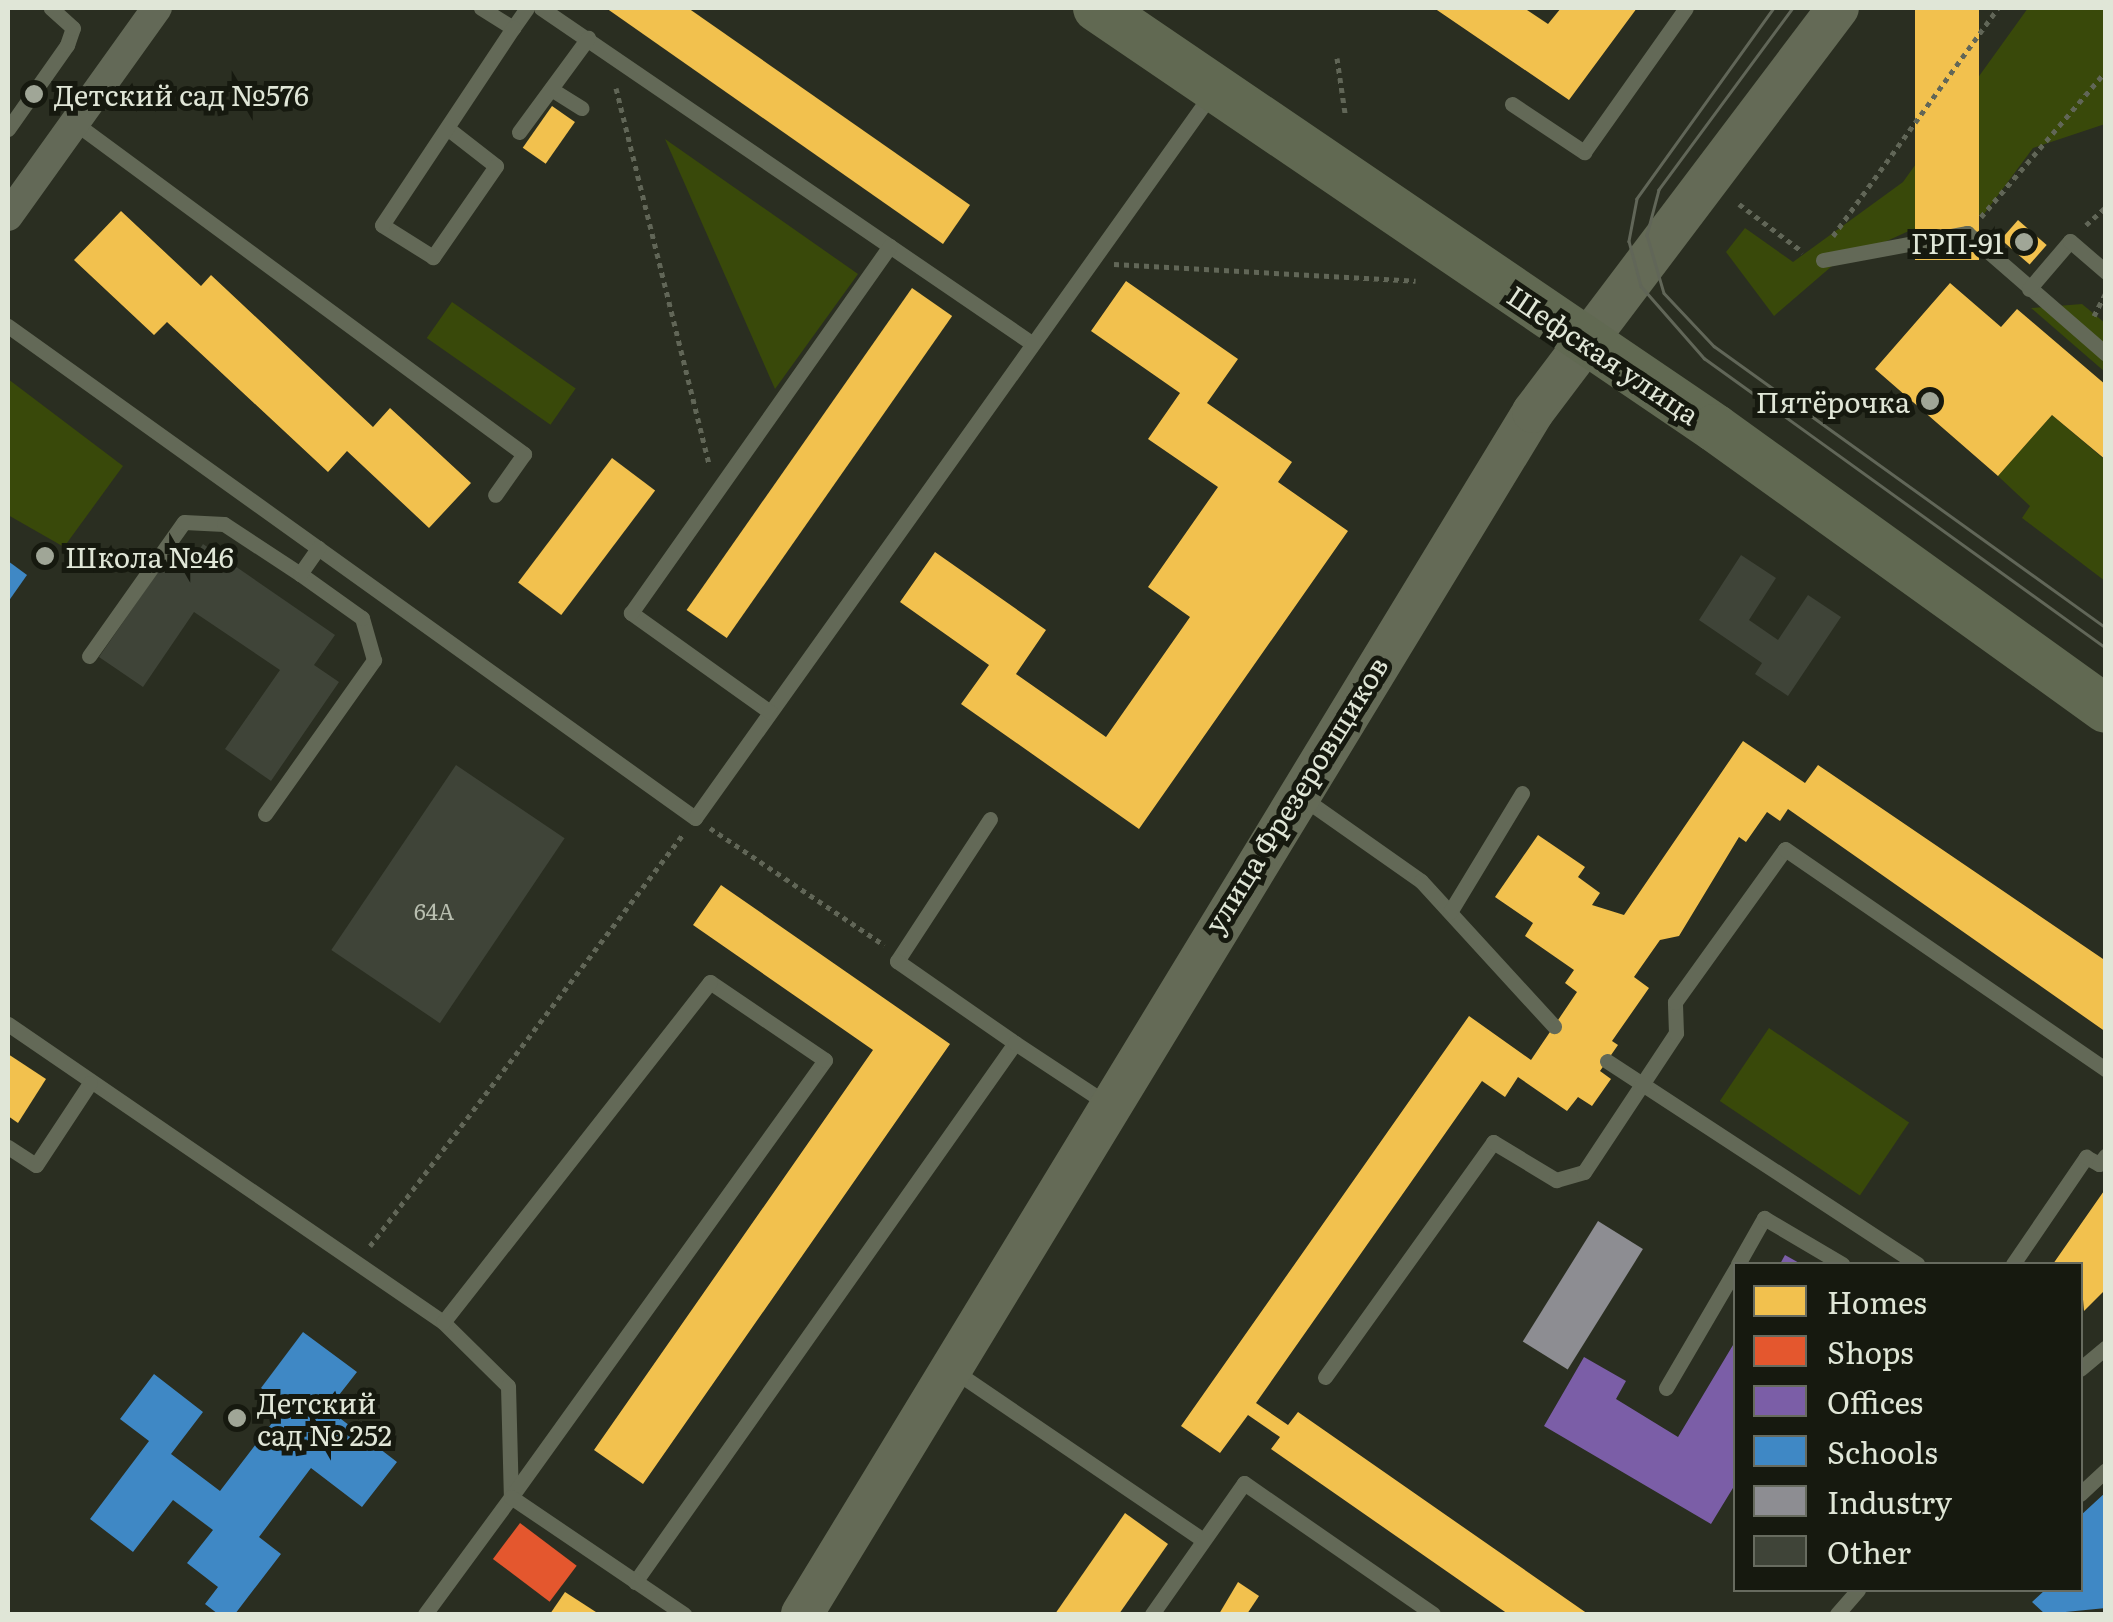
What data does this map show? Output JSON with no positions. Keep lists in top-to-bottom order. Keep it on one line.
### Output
{"streets":{"main road":["Шефская улица","улица Фрезеровщиков"]},"crossings":[["Шефская улица","улица Фрезеровщиков"]],"places":["Детский сад №576","ГРП-91","Пятёрочка","Школа №46","Детский сад № 252"],"house_numbers":["64А"],"legend":["Homes","Shops","Offices","Schools","Industry","Other"]}
